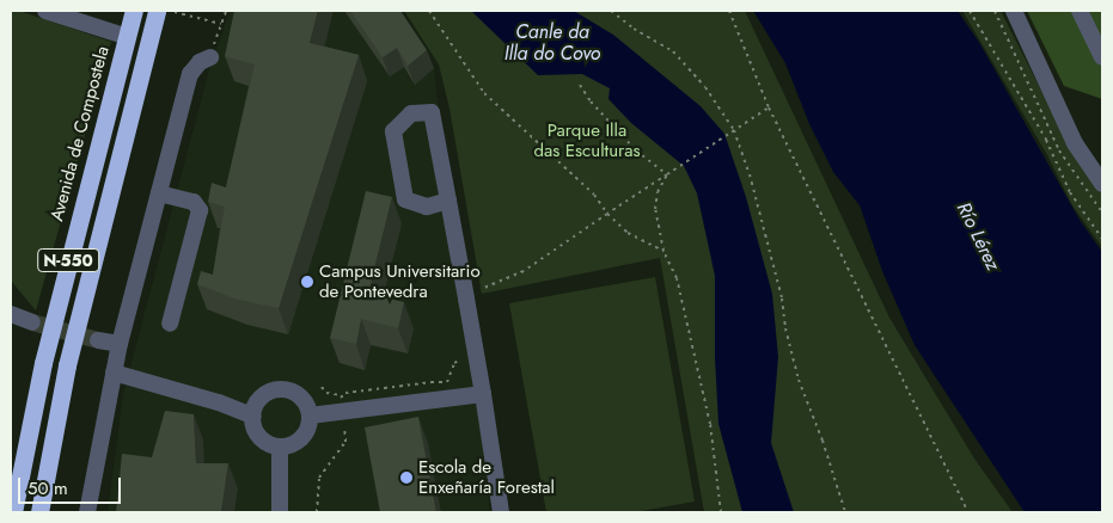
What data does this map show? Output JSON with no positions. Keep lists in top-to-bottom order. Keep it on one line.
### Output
{"streets":{"highway":["Avenida de Compostela","N-550"]},"water":["Canle da Illa do Covo","Río Lérez"],"parks":["Parque Illa das Esculturas"],"places":["Campus Universitario de Pontevedra","Escola de Enxeñaría Forestal"],"scale_bar":"50 m"}
